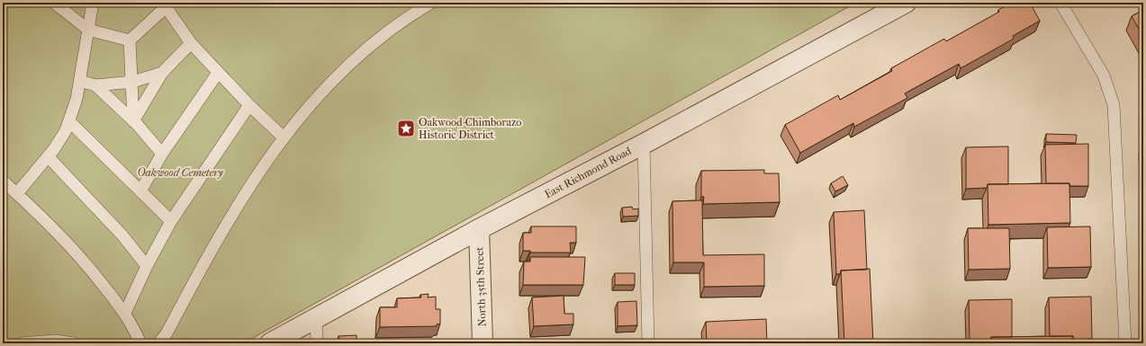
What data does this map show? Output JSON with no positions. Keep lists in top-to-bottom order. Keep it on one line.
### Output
{"streets":{"street":["East Richmond Road","North 35th Street"]},"crossings":[["East Richmond Road","North 35th Street"]],"parks":["Oakwood Cemetery"],"places":{"place":["Oakwood-Chimborazo Historic District"]}}
